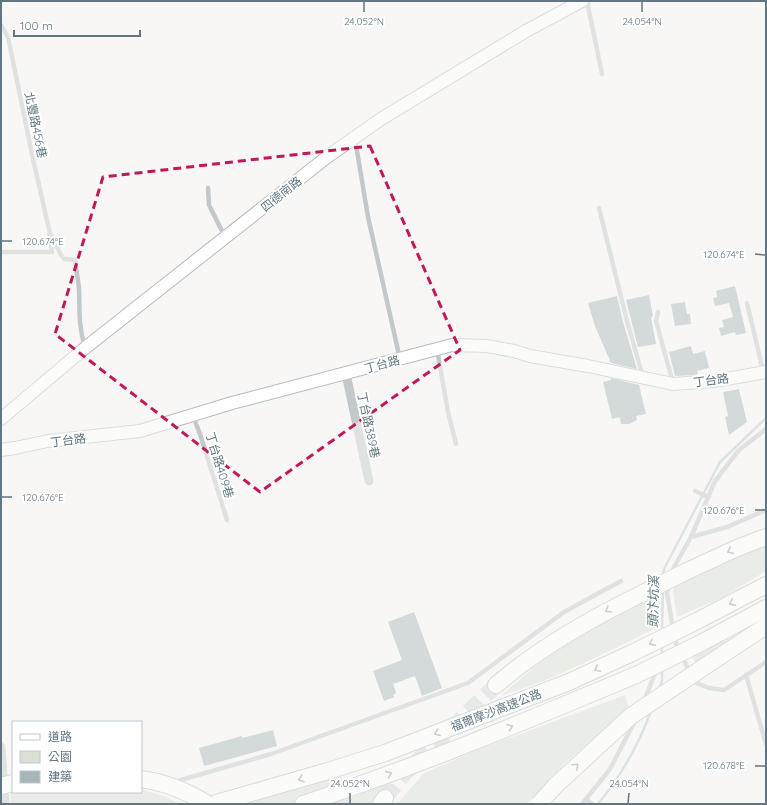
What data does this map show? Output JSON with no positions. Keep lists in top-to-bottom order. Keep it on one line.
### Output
{"streets":{"highway":["福爾摩沙高速公路"],"street":["四德南路","丁台路","丁台路389巷"],"lane":["北豐路456巷","丁台路409巷"]},"crossings":[["北豐路456巷","四德南路"],["丁台路","丁台路389巷"],["丁台路","丁台路409巷"]],"water":["頭汴坑溪"],"legend":["道路","公園","建築"],"scale_bar":"100 m","coordinates":["24.052°N","24.054°N","120.674°E","120.676°E","120.678°E"]}
